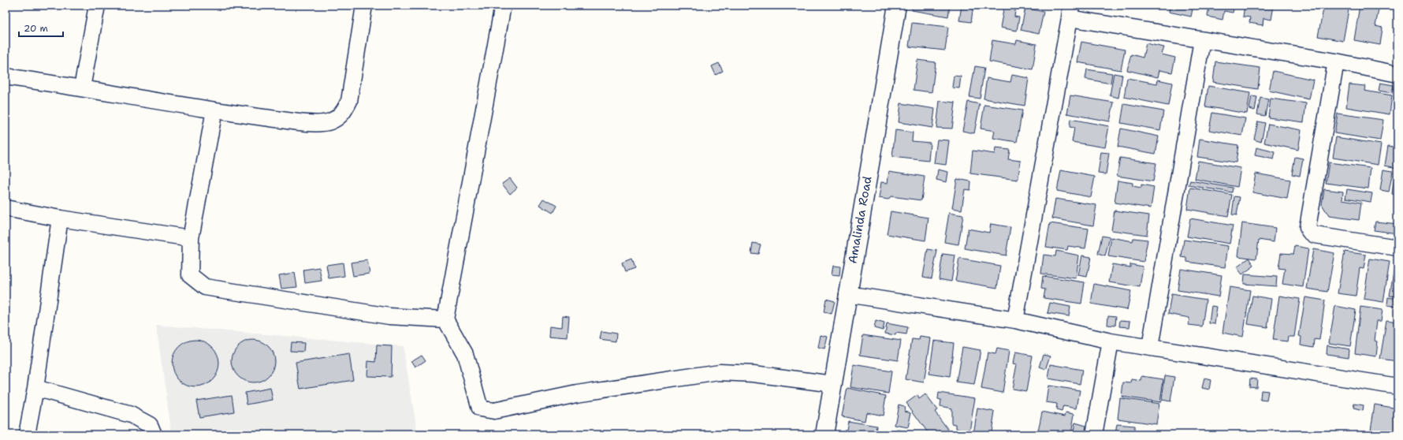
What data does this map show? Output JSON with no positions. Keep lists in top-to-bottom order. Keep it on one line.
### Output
{"streets":{"street":["Amalinda Road"]},"scale_bar":"20 m"}
